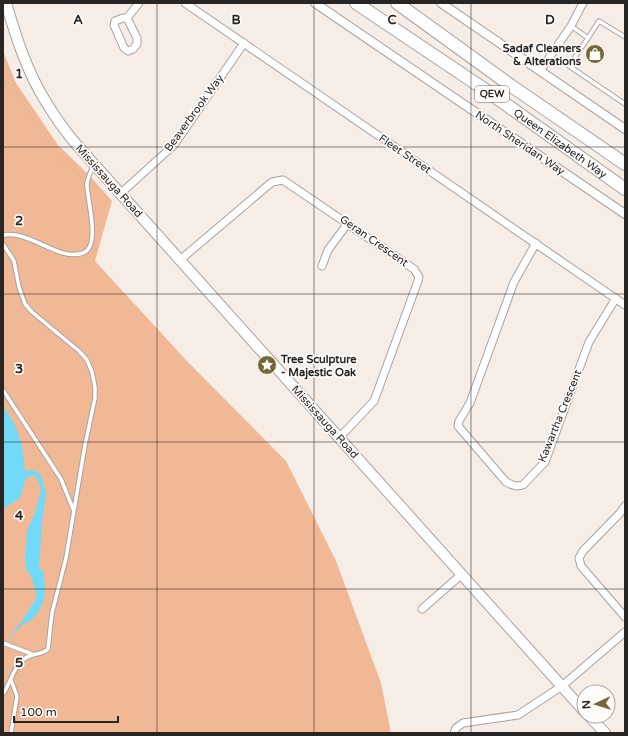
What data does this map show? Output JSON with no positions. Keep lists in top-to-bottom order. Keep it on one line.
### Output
{"streets":{"highway":["QEW","Queen Elizabeth Way"],"main road":["Mississauga Road"],"street":["Beaverbrook Way","North Sheridan Way","Fleet Street","Geran Crescent","Kawartha Crescent"]},"crossings":[["Beaverbrook Way","Fleet Street"],["Beaverbrook Way","Mississauga Road"],["Fleet Street","Kawartha Crescent"],["Mississauga Road","Geran Crescent"]],"places":{"shop":["Sadaf Cleaners & Alterations"],"place":["Tree Sculpture - Majestic Oak"]},"scale_bar":"100 m","north":"left","grid":{"columns":["A","B","C","D"],"rows":["1","2","3","4","5"]}}
